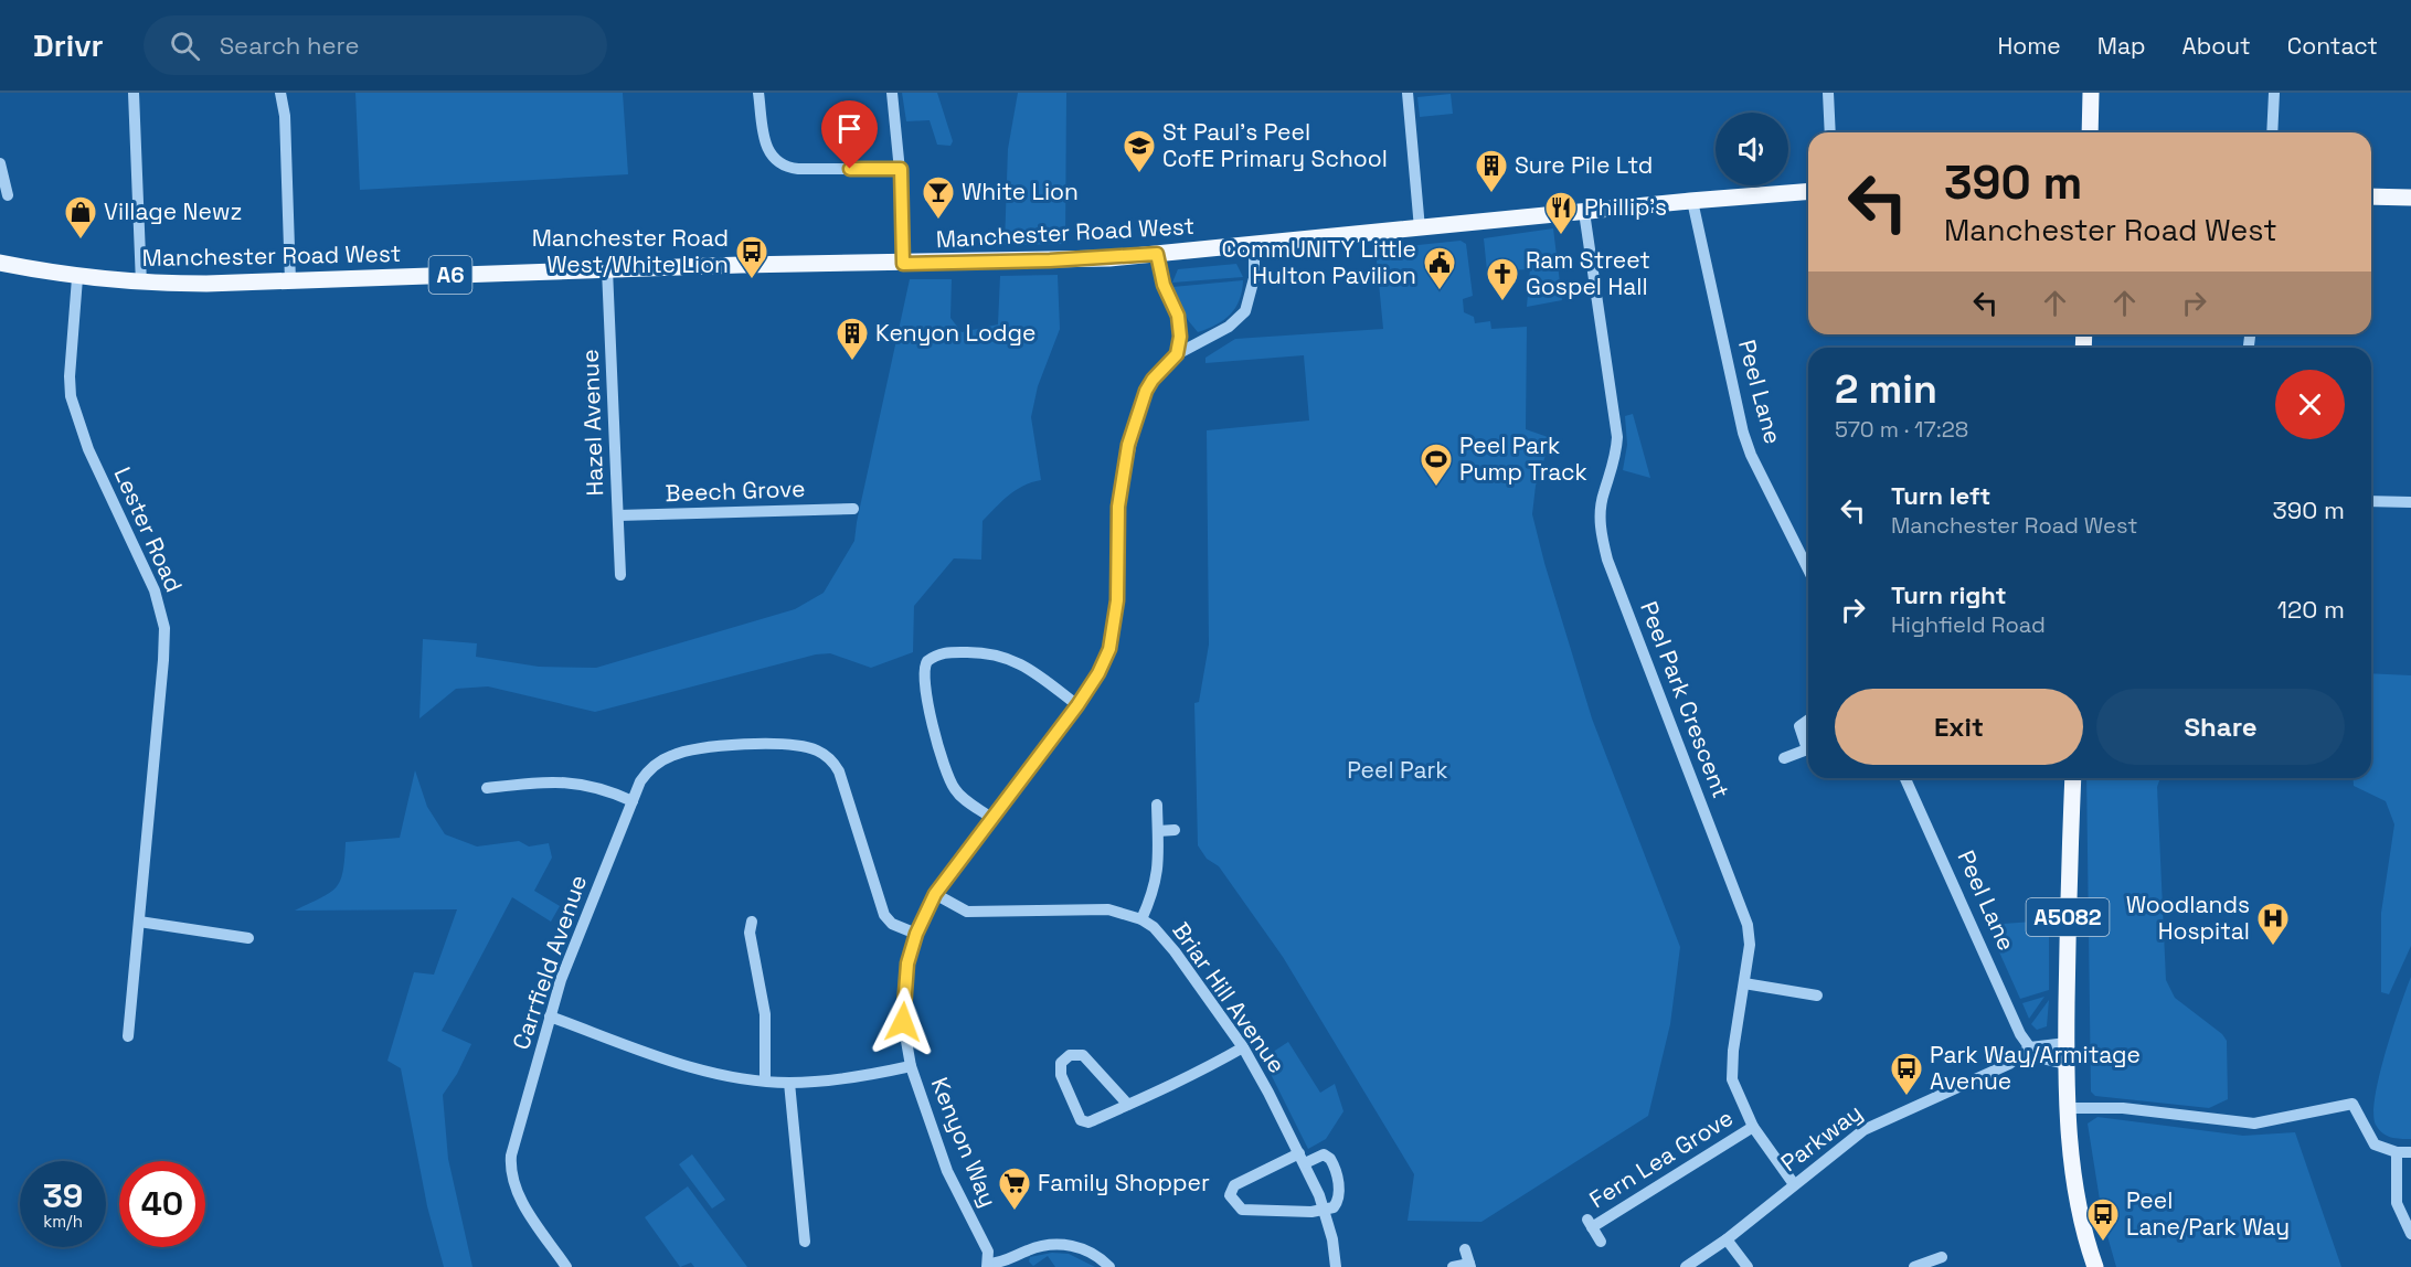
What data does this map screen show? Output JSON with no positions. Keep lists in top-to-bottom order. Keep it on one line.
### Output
{"streets":{"main road":["Manchester Road West","A6","A5082"],"street":["Peel Lane","Hazel Avenue","Beech Grove","Lester Road","Peel Park Crescent","Carrfield Avenue","Briar Hill Avenue","Parkway","Kenyon Way","Fern Lea Grove"]},"crossings":[["Manchester Road West","Peel Lane"],["Manchester Road West","Hazel Avenue"],["Manchester Road West","Lester Road"],["Manchester Road West","Peel Park Crescent"],["Manchester Road West","Kenyon Way"],["Peel Lane","A5082"],["Peel Lane","Parkway"],["Hazel Avenue","Beech Grove"],["Peel Park Crescent","Parkway"],["Peel Park Crescent","Fern Lea Grove"],["Carrfield Avenue","Kenyon Way"],["Briar Hill Avenue","Kenyon Way"]],"parks":["Peel Park"],"places":{"school or university":["St Paul's Peel CofE Primary School"],"building":["Sure Pile Ltd","Kenyon Lodge"],"bar":["White Lion"],"restaurant":["Phillip's"],"shop":["Village Newz"],"bus stop":["Manchester Road West/White Lion","Park Way/Armitage Avenue","Peel Lane/Park Way"],"public building":["CommUNITY Little Hulton Pavilion"],"church":["Ram Street Gospel Hall"],"sports":["Peel Park Pump Track"],"hospital":["Woodlands Hospital"],"supermarket":["Family Shopper"]},"page":{"header":"Drivr","search":"Search here","nav":["Home","Map","About","Contact"],"turn":["390 m","Manchester Road West"],"heading":["2 min","570 m · 17:28"],"list":[{"name":"Turn left","note":"Manchester Road West","value":"390 m"},{"name":"Turn right","note":"Highfield Road","value":"120 m"}],"buttons":["Exit","Share"],"speed":"39 km/h","limit":"40"}}
